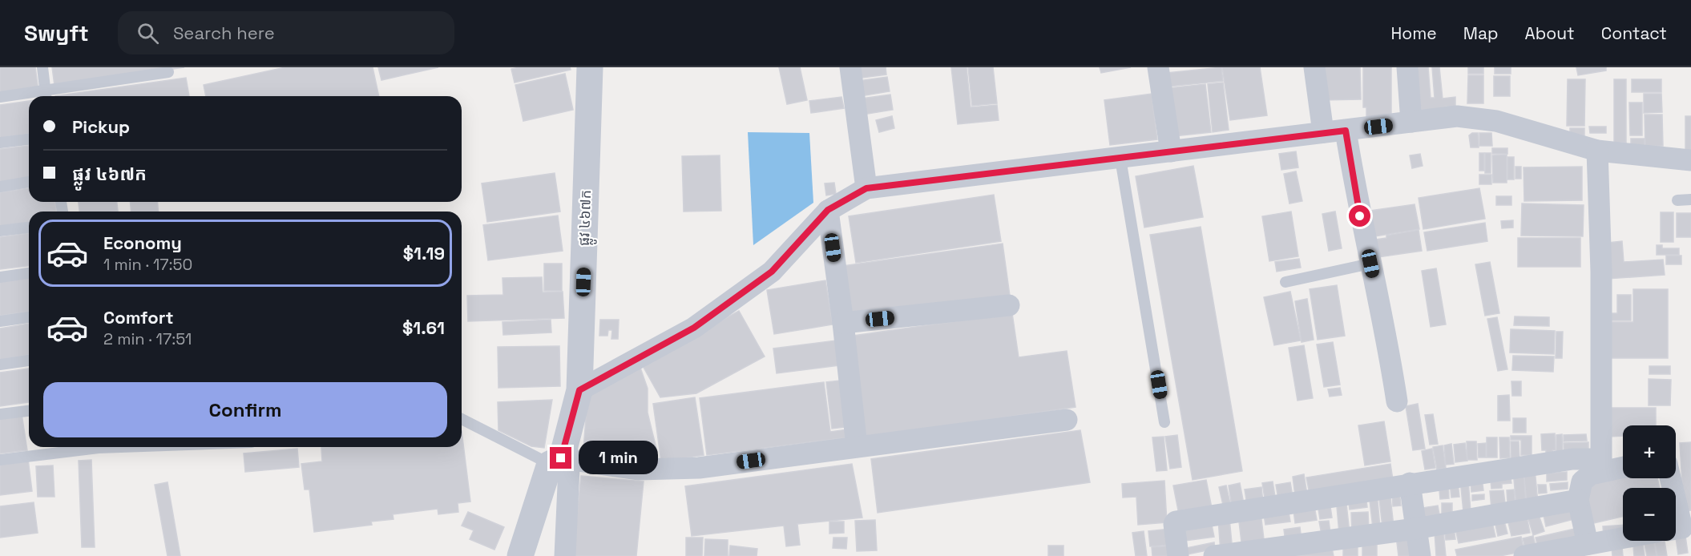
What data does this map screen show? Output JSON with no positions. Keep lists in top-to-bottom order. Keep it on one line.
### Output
{"streets":{"street":["ផ្លូវ ៤៦៧ក"]},"page":{"header":"Swyft","search":"Search here","nav":["Home","Map","About","Contact"],"banner":["Pickup","ផ្លូវ ៤៦៧ក"],"list":[{"name":"Economy","note":"1 min · 17:50","value":"$1.19"},{"name":"Comfort","note":"2 min · 17:51","value":"$1.61"}],"buttons":"Confirm","map_buttons":["+","−"],"bubble":"1 min"}}
